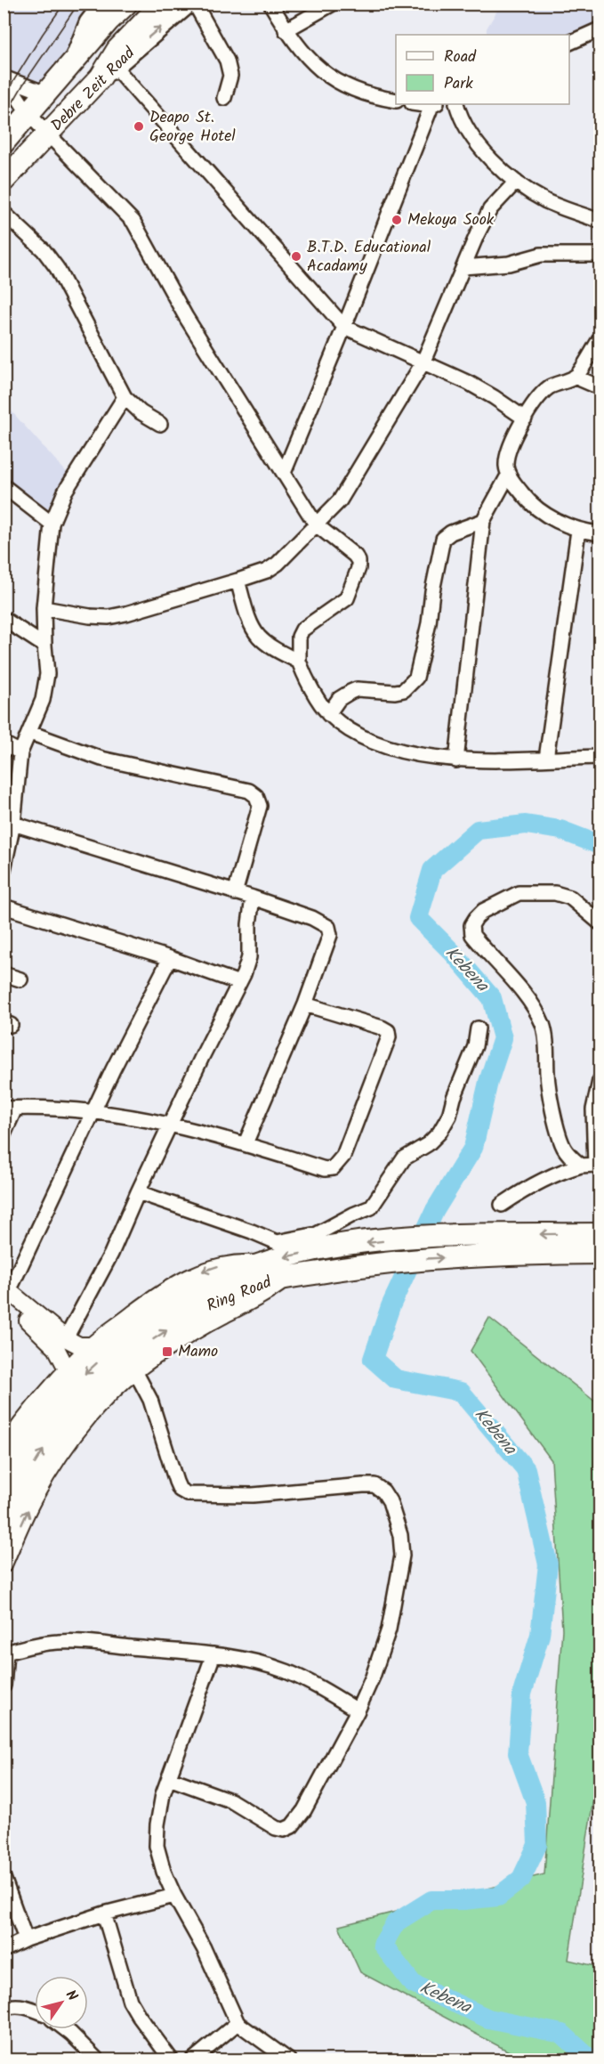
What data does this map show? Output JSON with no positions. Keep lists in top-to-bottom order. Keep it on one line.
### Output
{"streets":{"main road":["Debre Zeit Road","Ring Road"]},"water":["Kebena"],"places":{"other":["Deapo St. George Hotel","Mekoya Sook","B.T.D. Educational Acadamy"],"transit":["Mamo"]},"legend":["Road","Park"],"north":"top right"}
